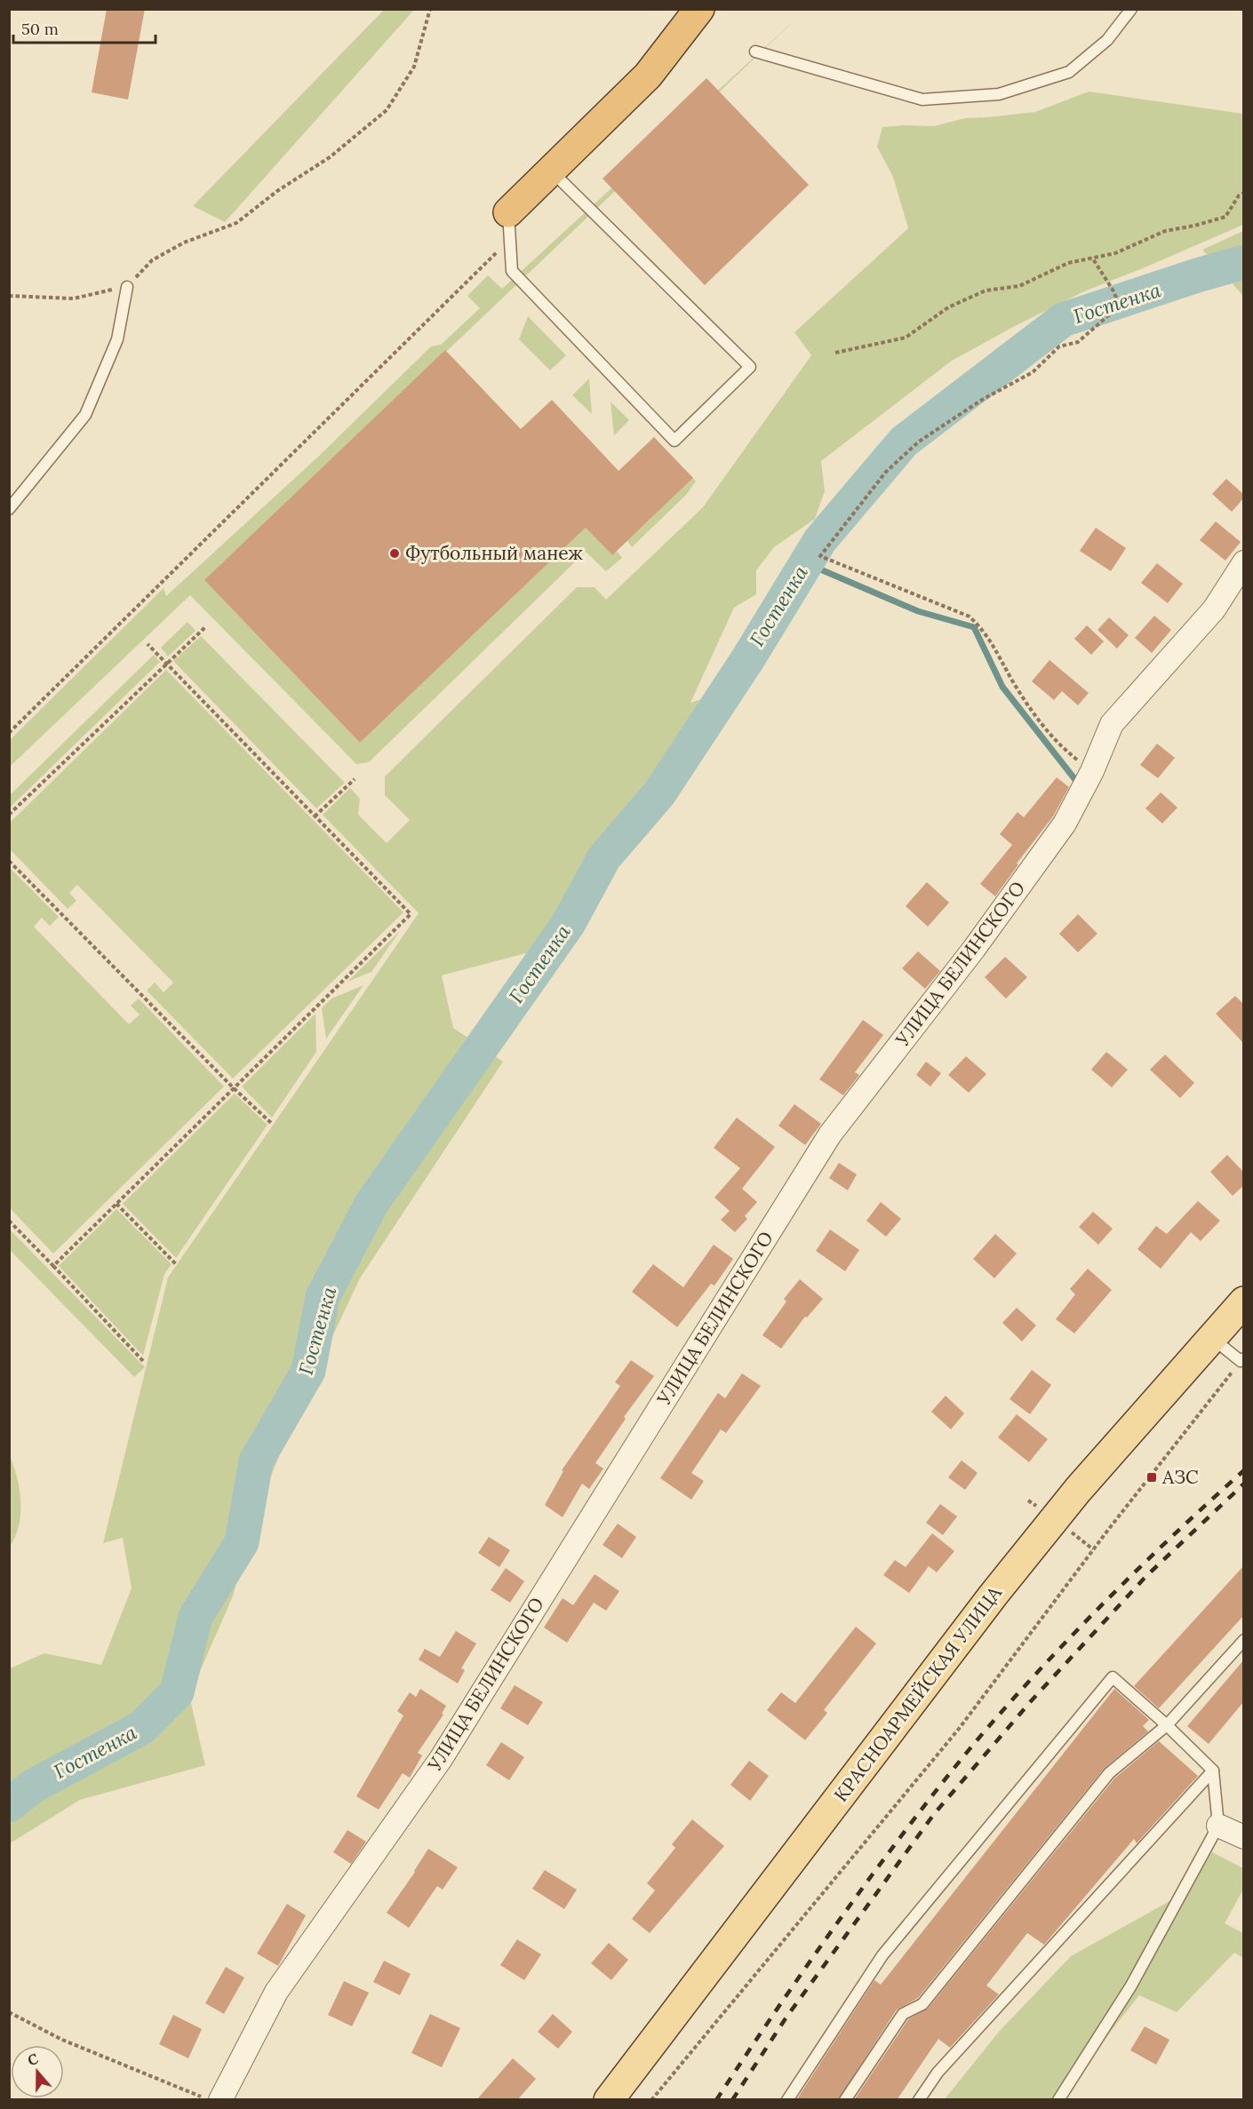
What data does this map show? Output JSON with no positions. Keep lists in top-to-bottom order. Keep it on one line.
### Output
{"streets":{"main road":["КРАСНОАРМЕЙСКАЯ УЛИЦА"],"street":["УЛИЦА БЕЛИНСКОГО"]},"water":["Гостенка"],"places":{"other":["Футбольный манеж"],"transit":["АЗС"]},"scale_bar":"50 m","north":"top"}
